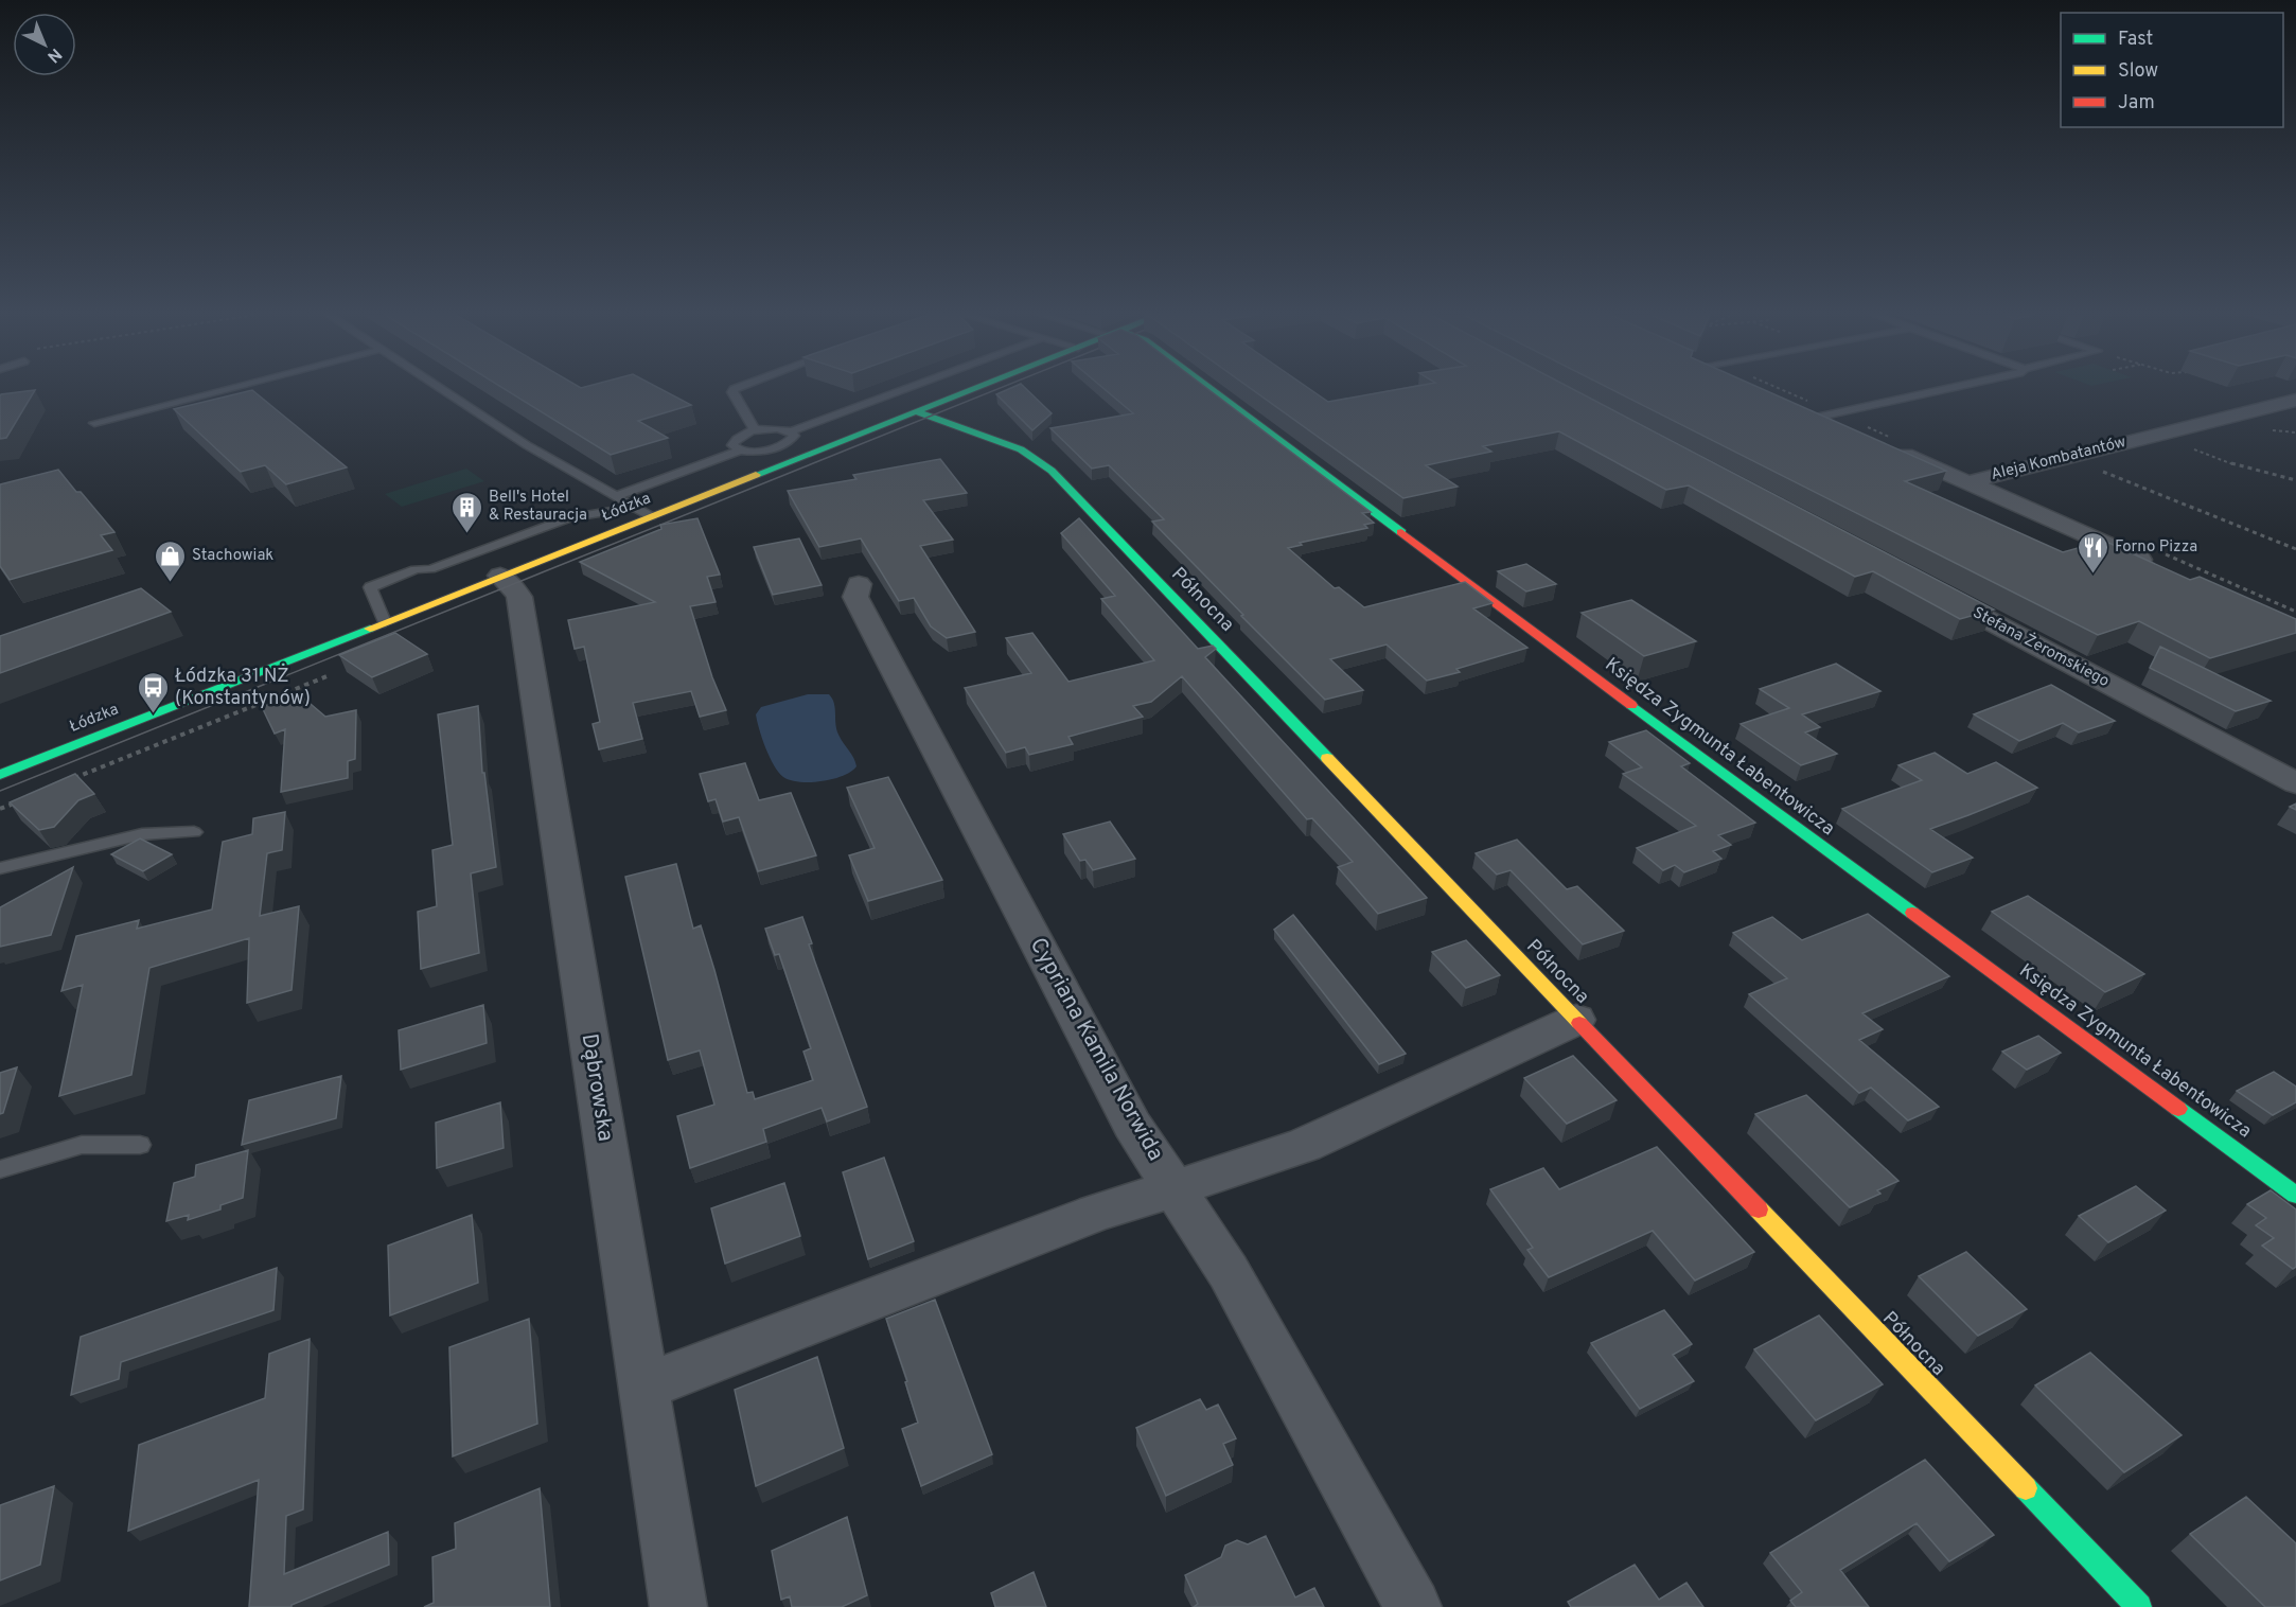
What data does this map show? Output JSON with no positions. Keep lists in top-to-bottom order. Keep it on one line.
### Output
{"streets":{"street":["Aleja Kombatantów","Łódzka","Północna","Stefana Żeromskiego","Księdza Zygmunta Łabentowicza","Cypriana Kamila Norwida","Dąbrowska"]},"crossings":[["Łódzka","Północna"],["Łódzka","Dąbrowska"]],"places":{"building":["Bell's Hotel & Restauracja"],"restaurant":["Forno Pizza"],"shop":["Stachowiak"],"bus stop":["Łódzka 31 NŻ (Konstantynów)"]},"legend":["Fast","Slow","Jam"],"north":"bottom right"}
